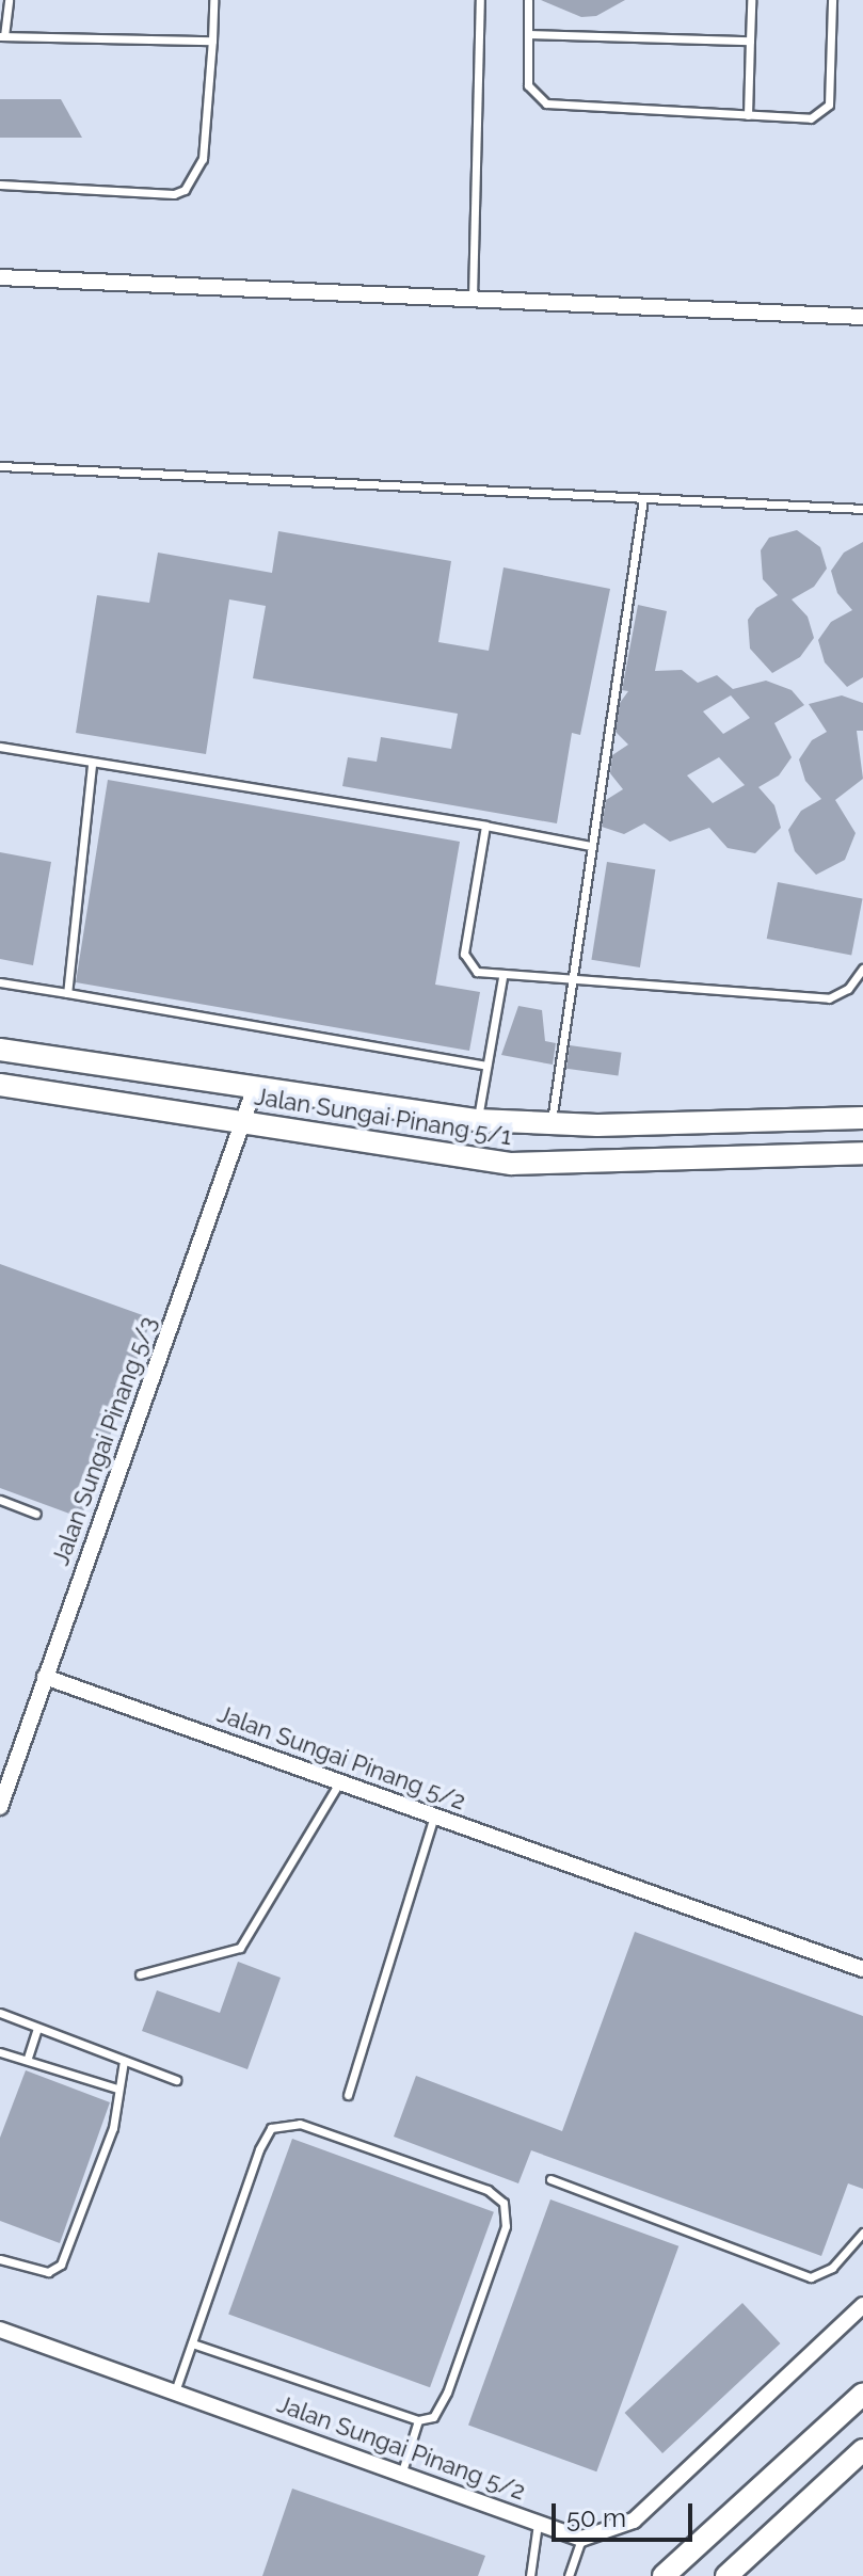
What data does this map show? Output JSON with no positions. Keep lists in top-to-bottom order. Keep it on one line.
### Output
{"streets":{"street":["Jalan Sungai Pinang 5/1","Jalan Sungai Pinang 5/3","Jalan Sungai Pinang 5/2"]},"crossings":[["Jalan Sungai Pinang 5/1","Jalan Sungai Pinang 5/3"],["Jalan Sungai Pinang 5/3","Jalan Sungai Pinang 5/2"]],"scale_bar":"50 m"}
